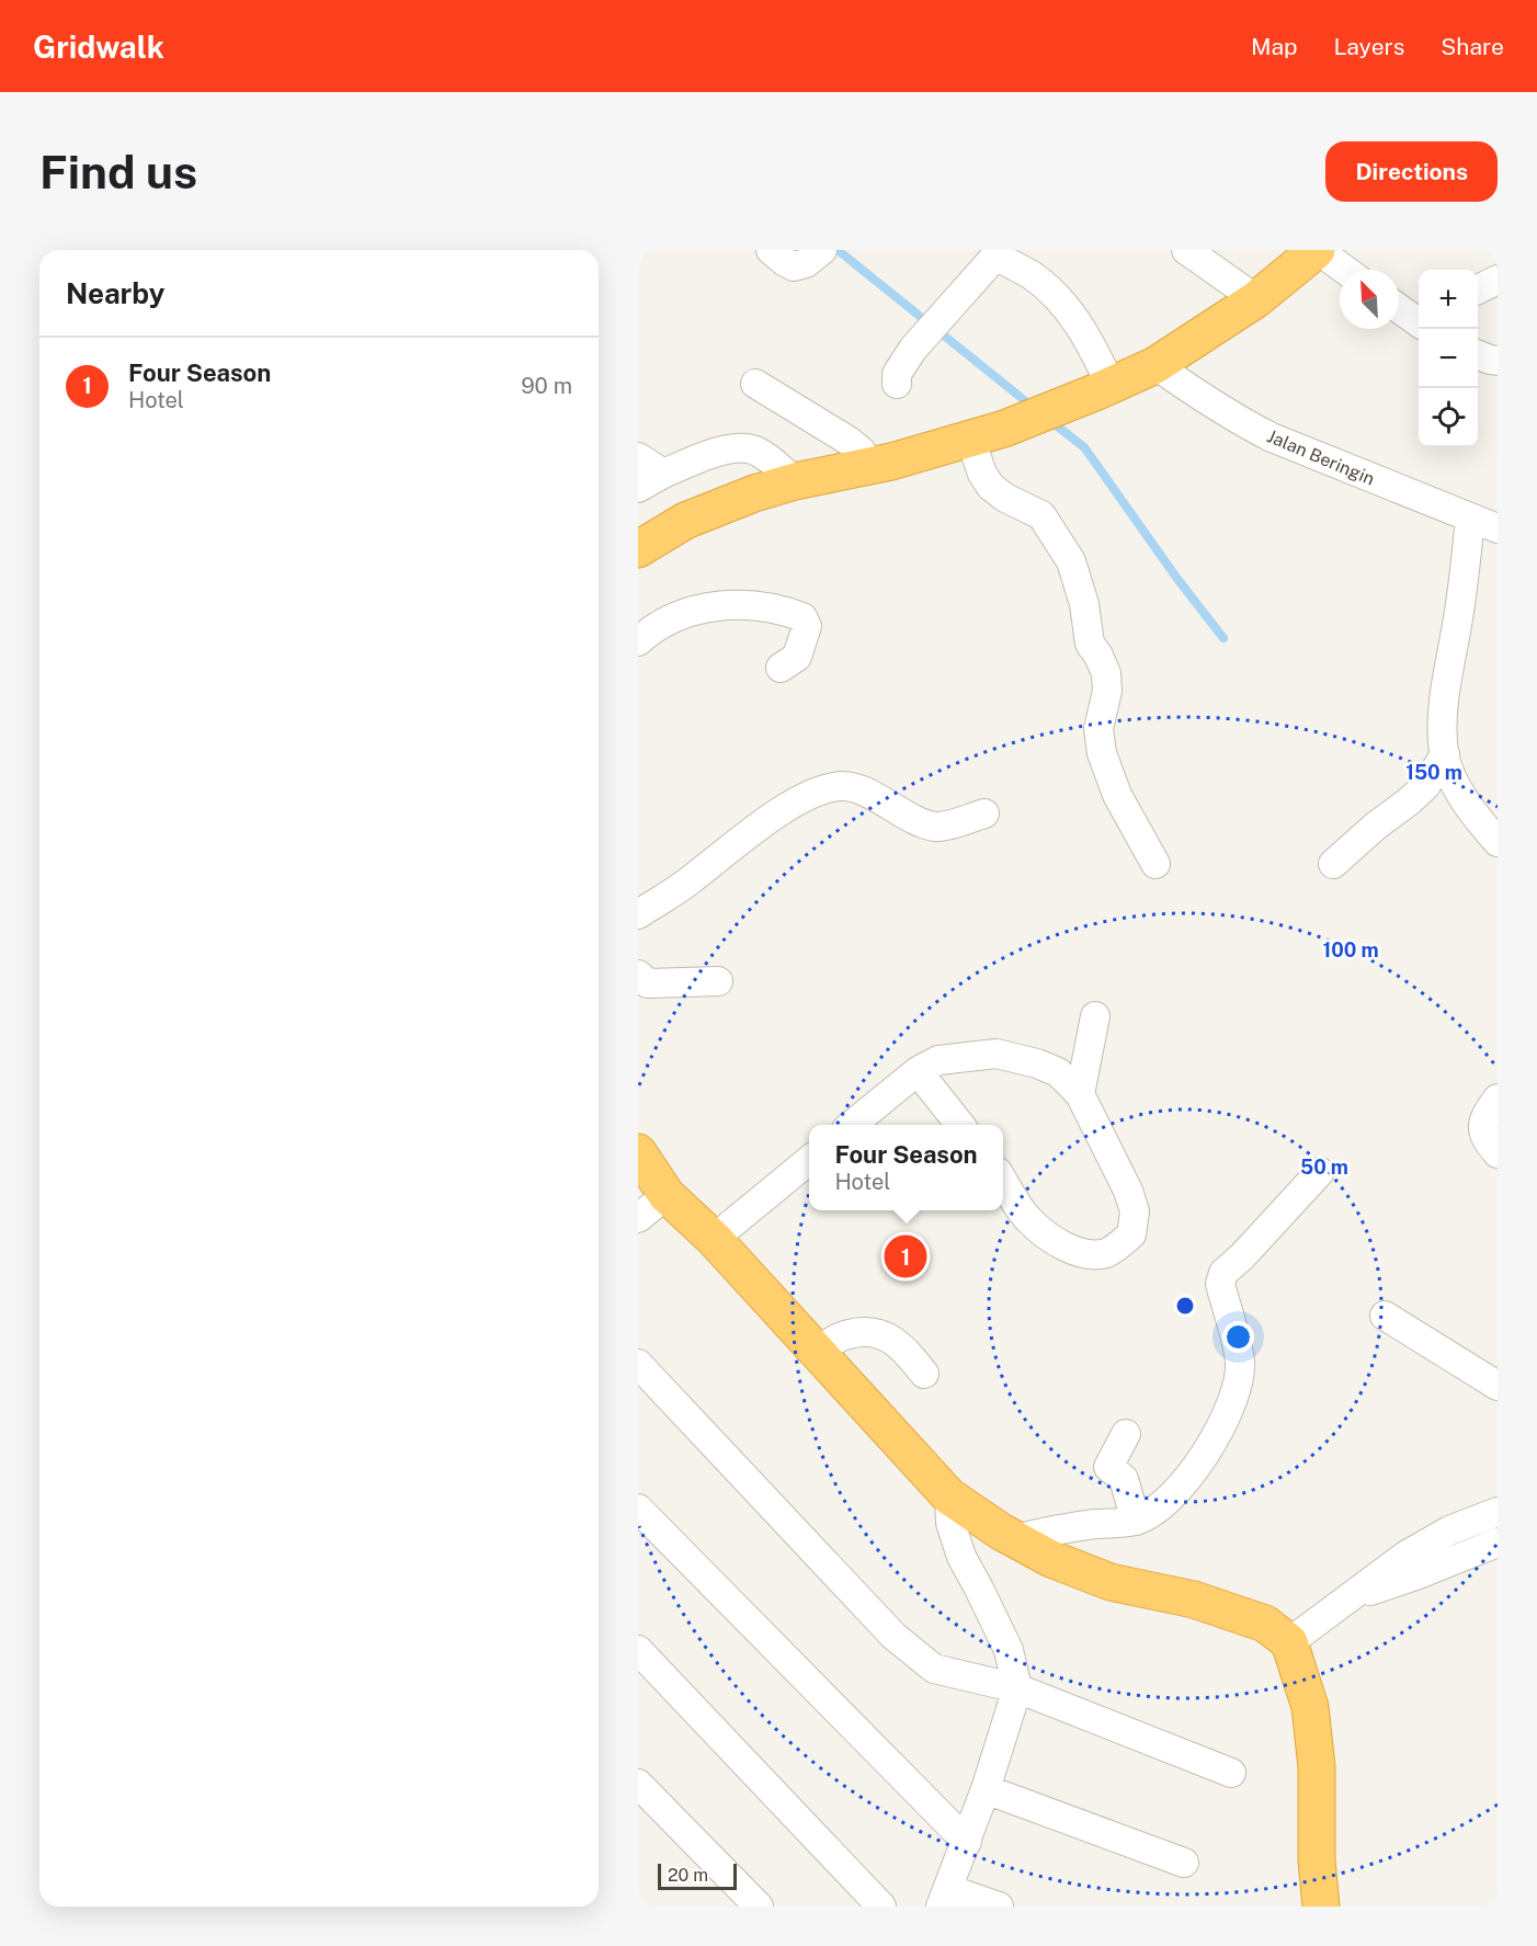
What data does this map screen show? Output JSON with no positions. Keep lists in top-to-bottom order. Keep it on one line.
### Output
{"streets":{"street":["Jalan Beringin"]},"scale_bar":"20 m","north":"top left","page":{"header":"Gridwalk","nav":["Map","Layers","Share"],"buttons":"Directions","title":"Find us","heading":"Nearby","map_buttons":["+","−"],"list":[{"mark":"1","name":"Four Season","note":"Hotel","value":"90 m"}],"popup":["Four Season","Hotel"],"pins":"1","scale":"20 m"},"rings":["150 m","100 m","50 m"]}
